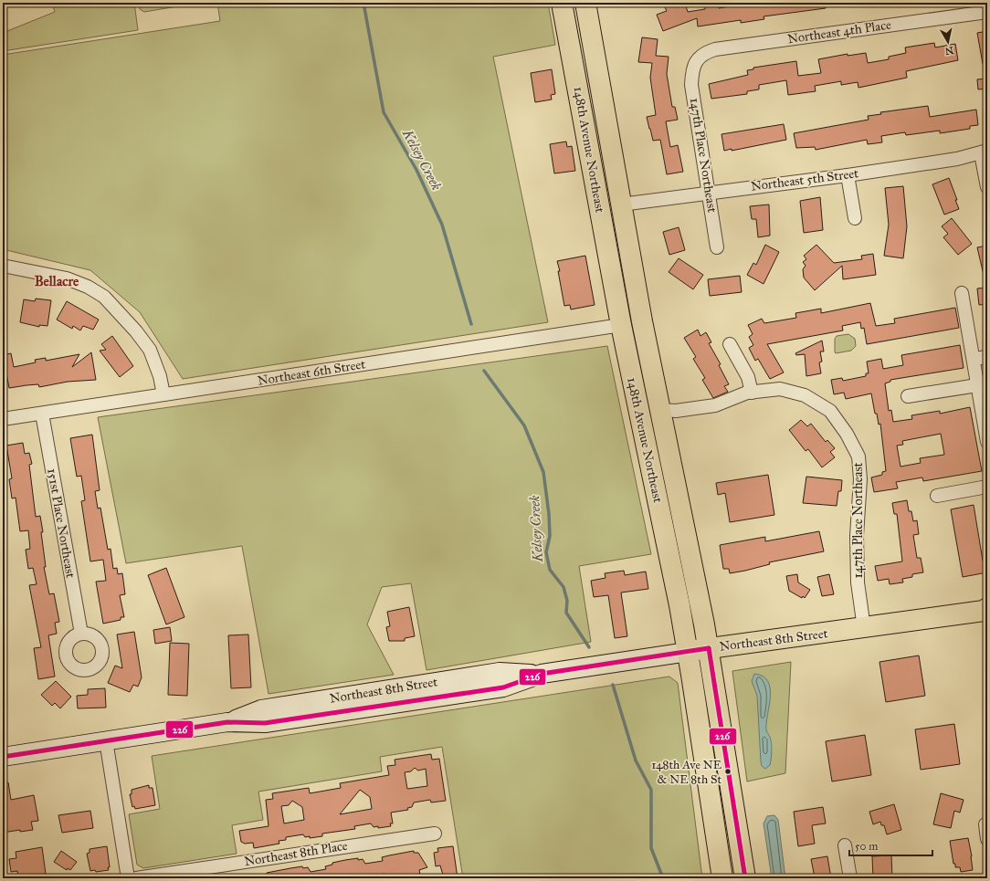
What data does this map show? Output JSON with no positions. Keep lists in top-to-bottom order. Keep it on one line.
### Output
{"streets":{"main road":["148th Avenue Northeast","Northeast 8th Street"],"street":["Northeast 4th Place","147th Place Northeast","Northeast 5th Street","Northeast 6th Street","151st Place Northeast","Northeast 8th Place"]},"crossings":[["Northeast 4th Place","147th Place Northeast"],["148th Avenue Northeast","Northeast 5th Street"],["148th Avenue Northeast","Northeast 6th Street"],["148th Avenue Northeast","Northeast 8th Street"],["147th Place Northeast","Northeast 5th Street"],["147th Place Northeast","Northeast 8th Street"],["Northeast 6th Street","151st Place Northeast"]],"districts":["Bellacre"],"water":["Kelsey Creek"],"places":["148th Ave NE & NE 8th St"],"lines":["transit line 226"],"scale_bar":"50 m","north":"bottom"}
